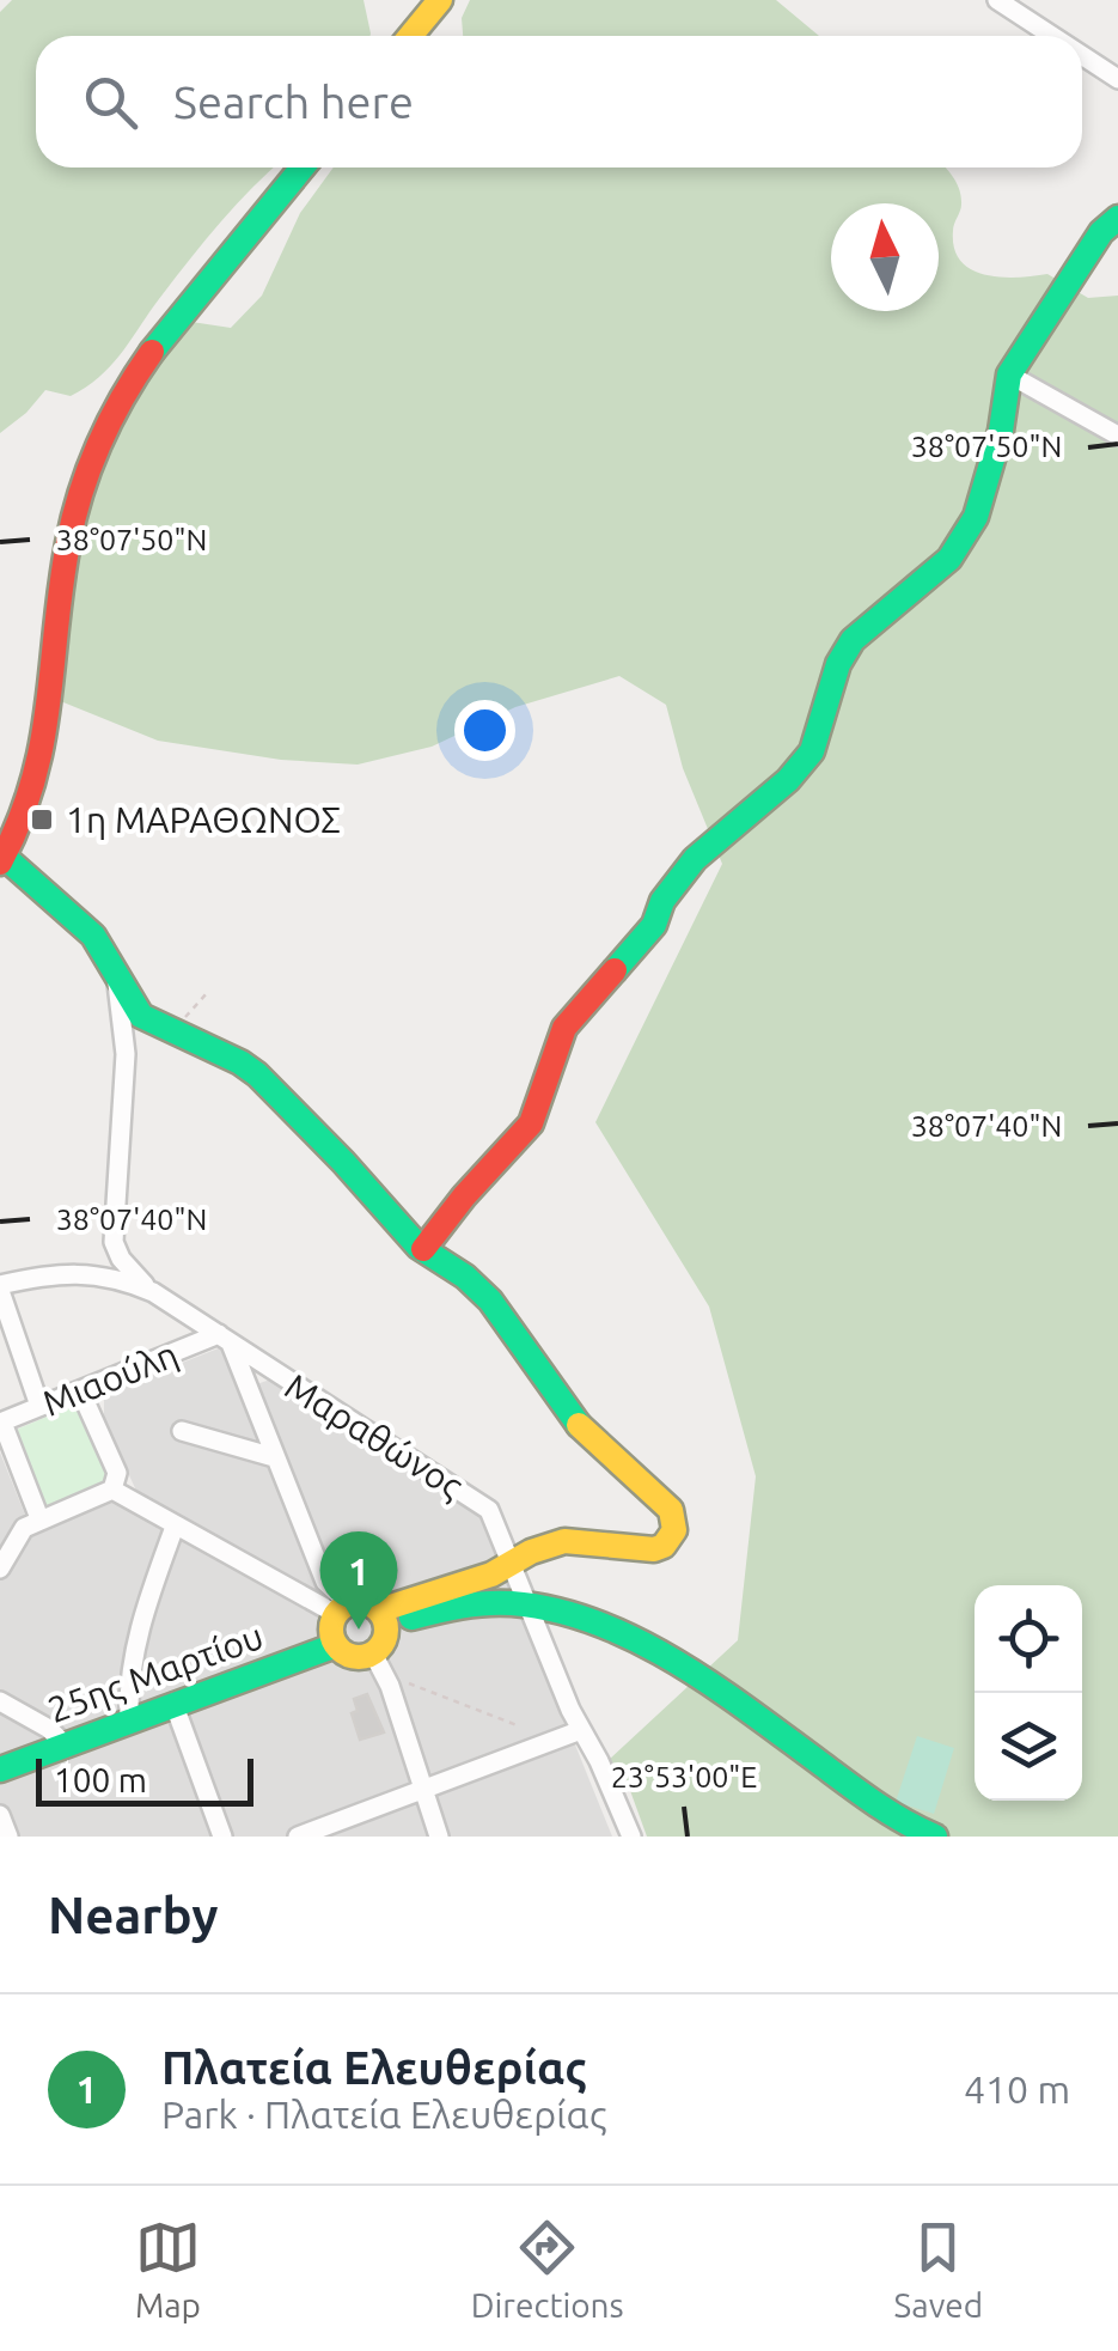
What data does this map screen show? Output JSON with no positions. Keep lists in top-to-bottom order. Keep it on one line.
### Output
{"streets":{"street":["Μιαούλη","Μαραθώνος","25ης Μαρτίου"]},"crossings":[["Μιαούλη","Μαραθώνος"]],"places":{"transit":["1η ΜΑΡΑΘΩΝΟΣ"]},"scale_bar":"100 m","north":"top","page":{"search":"Search here","pins":"1","scale":"100 m","heading":"Nearby","list":[{"mark":"1","name":"Πλατεία Ελευθερίας","note":"Park · Πλατεία Ελευθερίας","value":"410 m"}],"nav":["Map","Directions","Saved"]},"coordinates":["38°07'50\"N","38°07'40\"N","23°53'00\"E"]}
